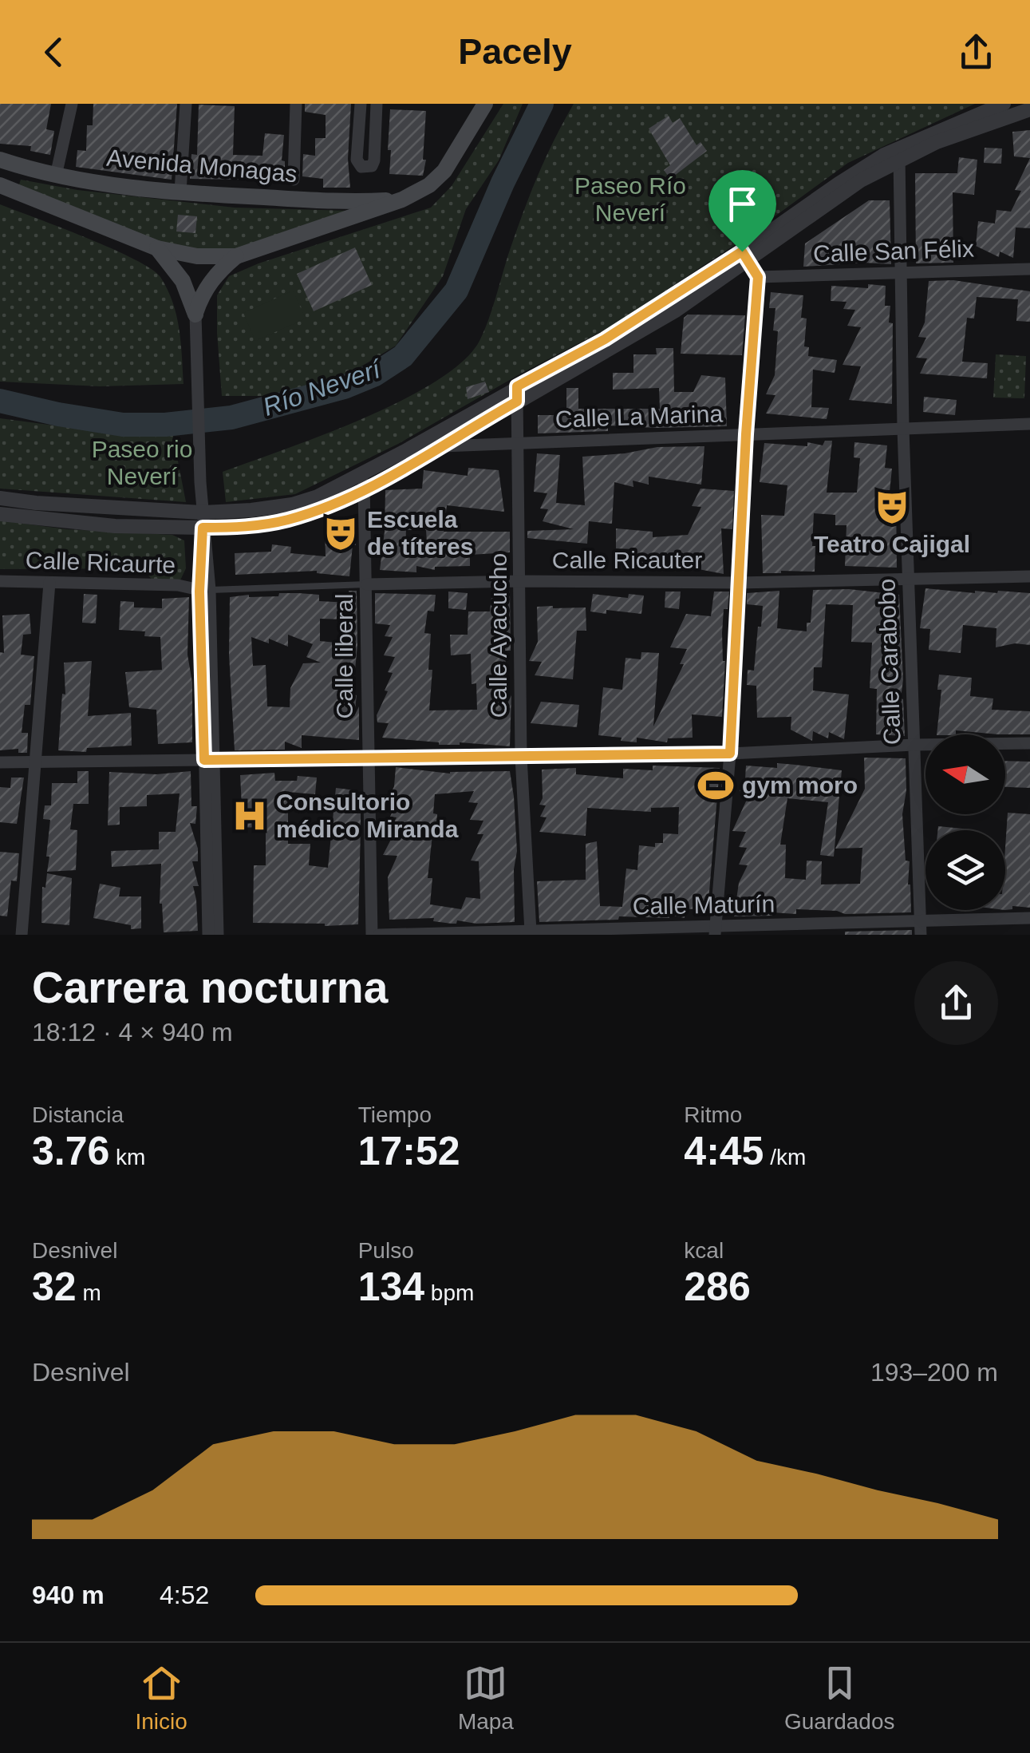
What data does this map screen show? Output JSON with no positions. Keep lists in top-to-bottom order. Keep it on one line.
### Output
{"streets":{"main road":["Avenida Monagas"],"street":["Calle San Félix","Calle La Marina","Calle Ricauter","Calle Ricaurte","Calle Ayacucho","Calle liberal","Calle Carabobo","Calle Maturín"]},"crossings":[["Calle San Félix","Calle Carabobo"],["Calle La Marina","Calle Ayacucho"],["Calle La Marina","Calle Carabobo"],["Calle Ricauter","Calle Ricaurte"],["Calle Ricauter","Calle Ayacucho"],["Calle Ricauter","Calle liberal"],["Calle Ricauter","Calle Carabobo"],["Calle Ricaurte","Calle liberal"],["Calle Ayacucho","Calle Maturín"],["Calle Carabobo","Calle Maturín"]],"water":["Río Neverí"],"parks":["Paseo Río Neverí","Paseo rio Neverí"],"places":{"theatre":["Teatro Cajigal","Escuela de títeres"],"sports":["gym moro"],"hospital":["Consultorio médico Miranda"]},"north":"left","page":{"header":"Pacely","heading":["Carrera nocturna","18:12 · 4 × 940 m"],"stats":[["Distancia","3.76 km"],["Tiempo","17:52"],["Ritmo","4:45 /km"],["Desnivel","32 m"],["Pulso","134 bpm"],["kcal","286"]],"chart":["Desnivel","193–200 m"],"list":[{"name":"940 m","note":"4:52"}],"tabs":["Inicio","Mapa","Guardados"]}}
